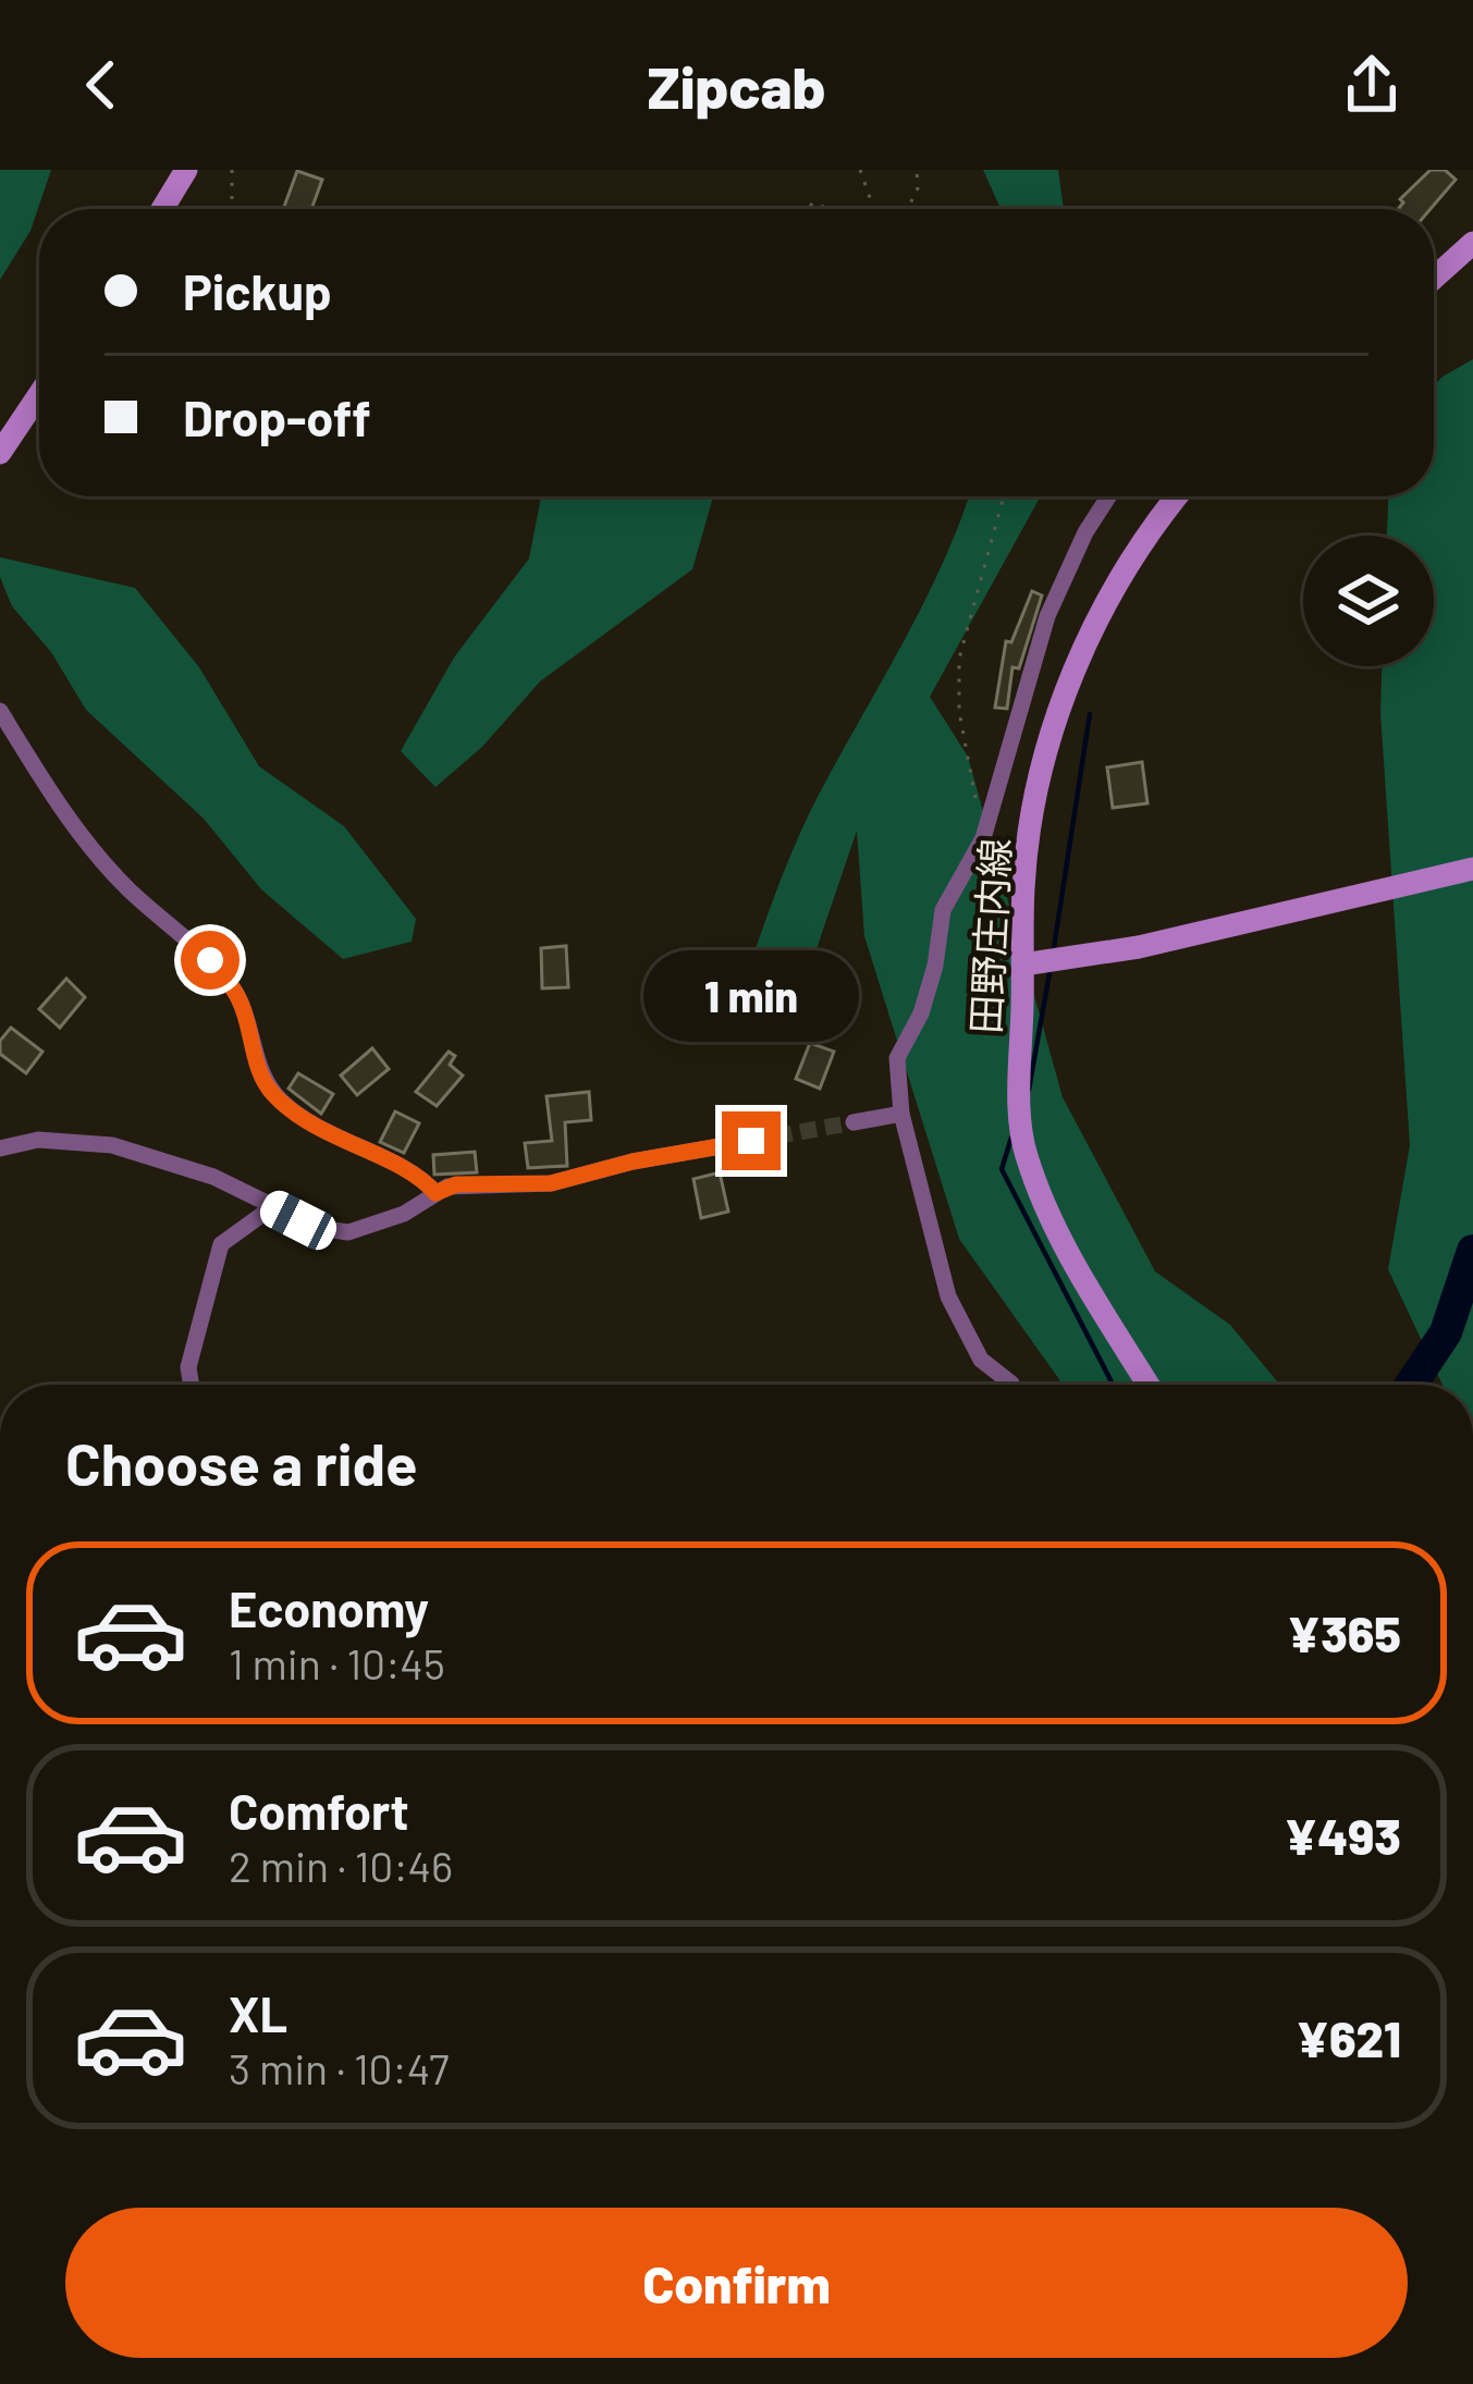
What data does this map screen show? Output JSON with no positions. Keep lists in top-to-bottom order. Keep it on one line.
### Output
{"streets":{"main road":["田野庄内線"]},"page":{"header":"Zipcab","banner":["Pickup","Drop-off"],"bubble":"1 min","heading":"Choose a ride","list":[{"name":"Economy","note":"1 min · 10:45","value":"¥365"},{"name":"Comfort","note":"2 min · 10:46","value":"¥493"},{"name":"XL","note":"3 min · 10:47","value":"¥621"}],"buttons":"Confirm"}}
